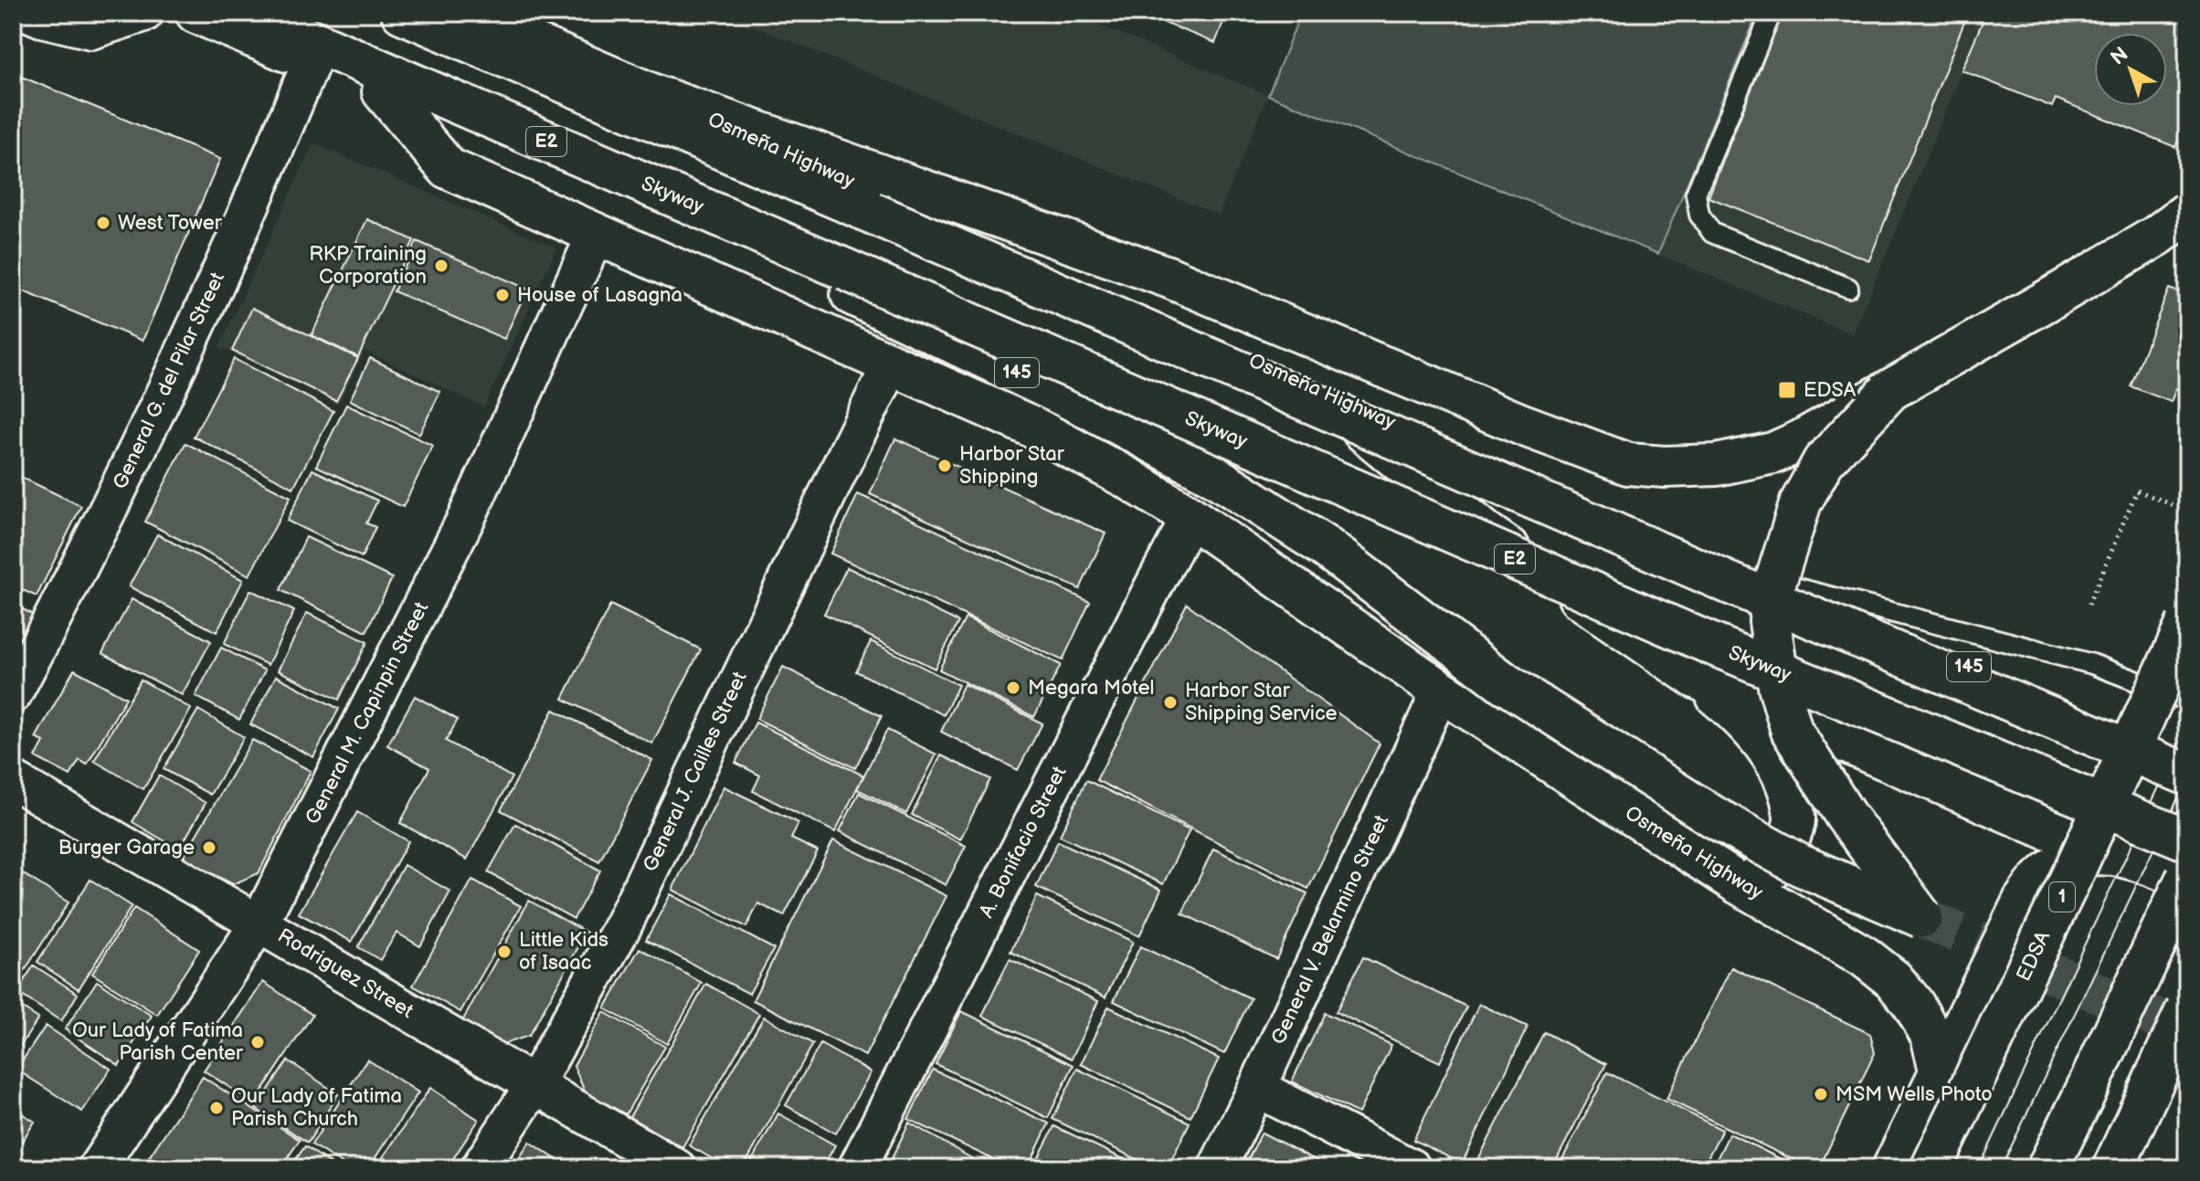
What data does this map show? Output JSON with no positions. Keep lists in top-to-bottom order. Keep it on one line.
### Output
{"streets":{"main road":["E2","Osmeña Highway","Skyway","145","1","EDSA"],"street":["General G. del Pilar Street","General M. Capinpin Street","General J. Cailles Street","A. Bonifacio Street","General V. Belarmino Street","Rodriguez Street"]},"crossings":[["Osmeña Highway","General G. del Pilar Street"],["Osmeña Highway","General M. Capinpin Street"],["Osmeña Highway","General J. Cailles Street"],["Osmeña Highway","A. Bonifacio Street"],["Osmeña Highway","General V. Belarmino Street"],["General M. Capinpin Street","Rodriguez Street"],["General J. Cailles Street","Rodriguez Street"]],"places":{"other":["West Tower","RKP Training Corporation","House of Lasagna","Harbor Star Shipping","Megara Motel","Harbor Star Shipping Service","Burger Garage","Little Kids of Isaac","Our Lady of Fatima Parish Center","MSM Wells Photo","Our Lady of Fatima Parish Church"],"transit":["EDSA"]},"north":"top left"}
